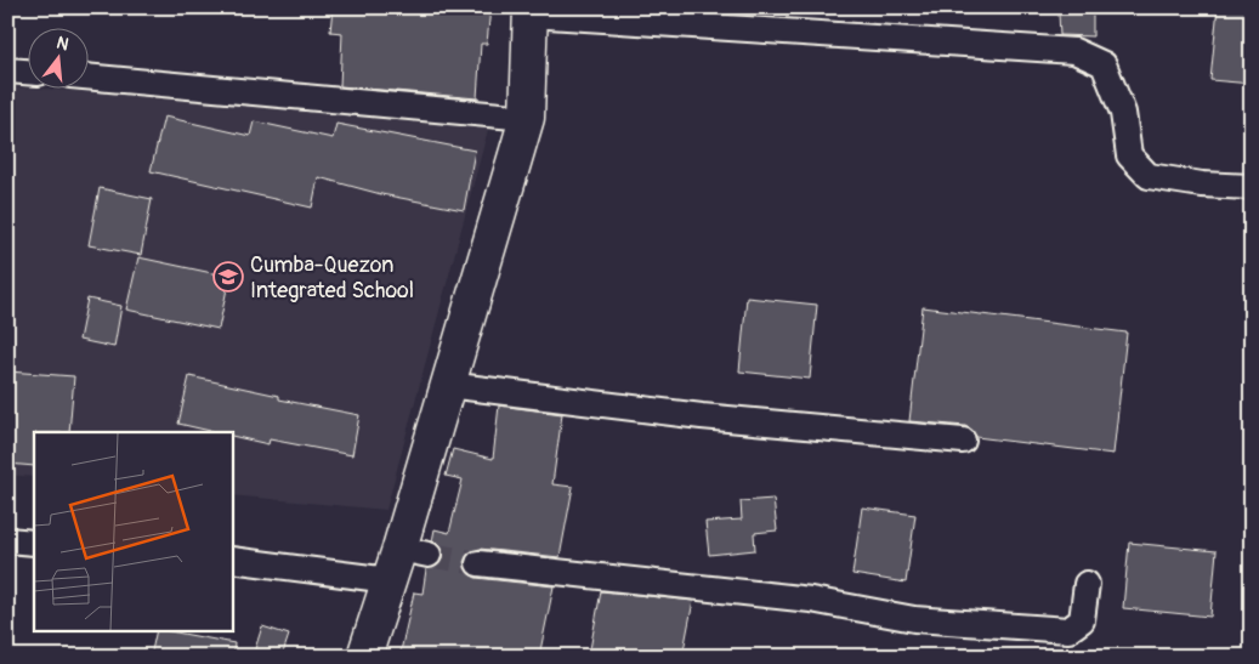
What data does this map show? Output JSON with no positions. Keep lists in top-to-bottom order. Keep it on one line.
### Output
{"places":{"school or university":["Cumba-Quezon Integrated School"]},"north":"top"}
